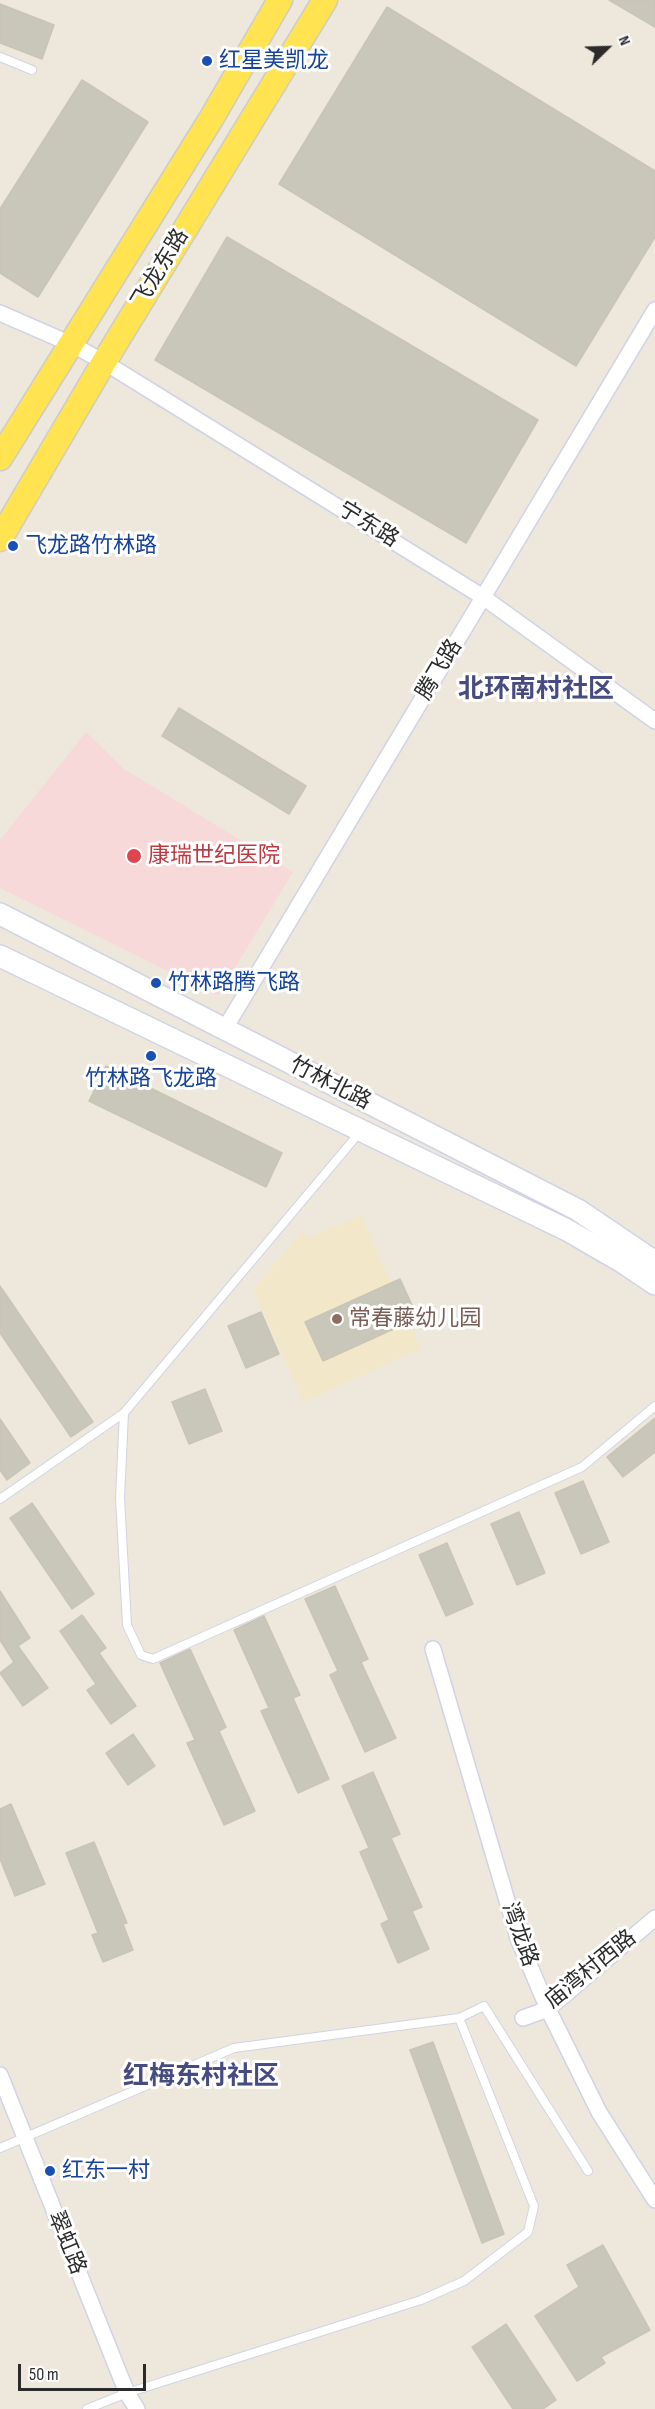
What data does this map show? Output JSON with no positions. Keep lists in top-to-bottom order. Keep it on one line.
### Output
{"streets":{"main road":["飞龙东路","竹林北路"],"street":["宁东路","腾飞路","湾龙路","庙湾村西路","翠虹路"]},"crossings":[["飞龙东路","宁东路"],["宁东路","腾飞路"],["腾飞路","竹林北路"],["湾龙路","庙湾村西路"]],"districts":["北环南村社区","红梅东村社区"],"places":["红星美凯龙","飞龙路竹林路","康瑞世纪医院","竹林路腾飞路","竹林路飞龙路","常春藤幼儿园","红东一村"],"scale_bar":"50 m","north":"top right"}
